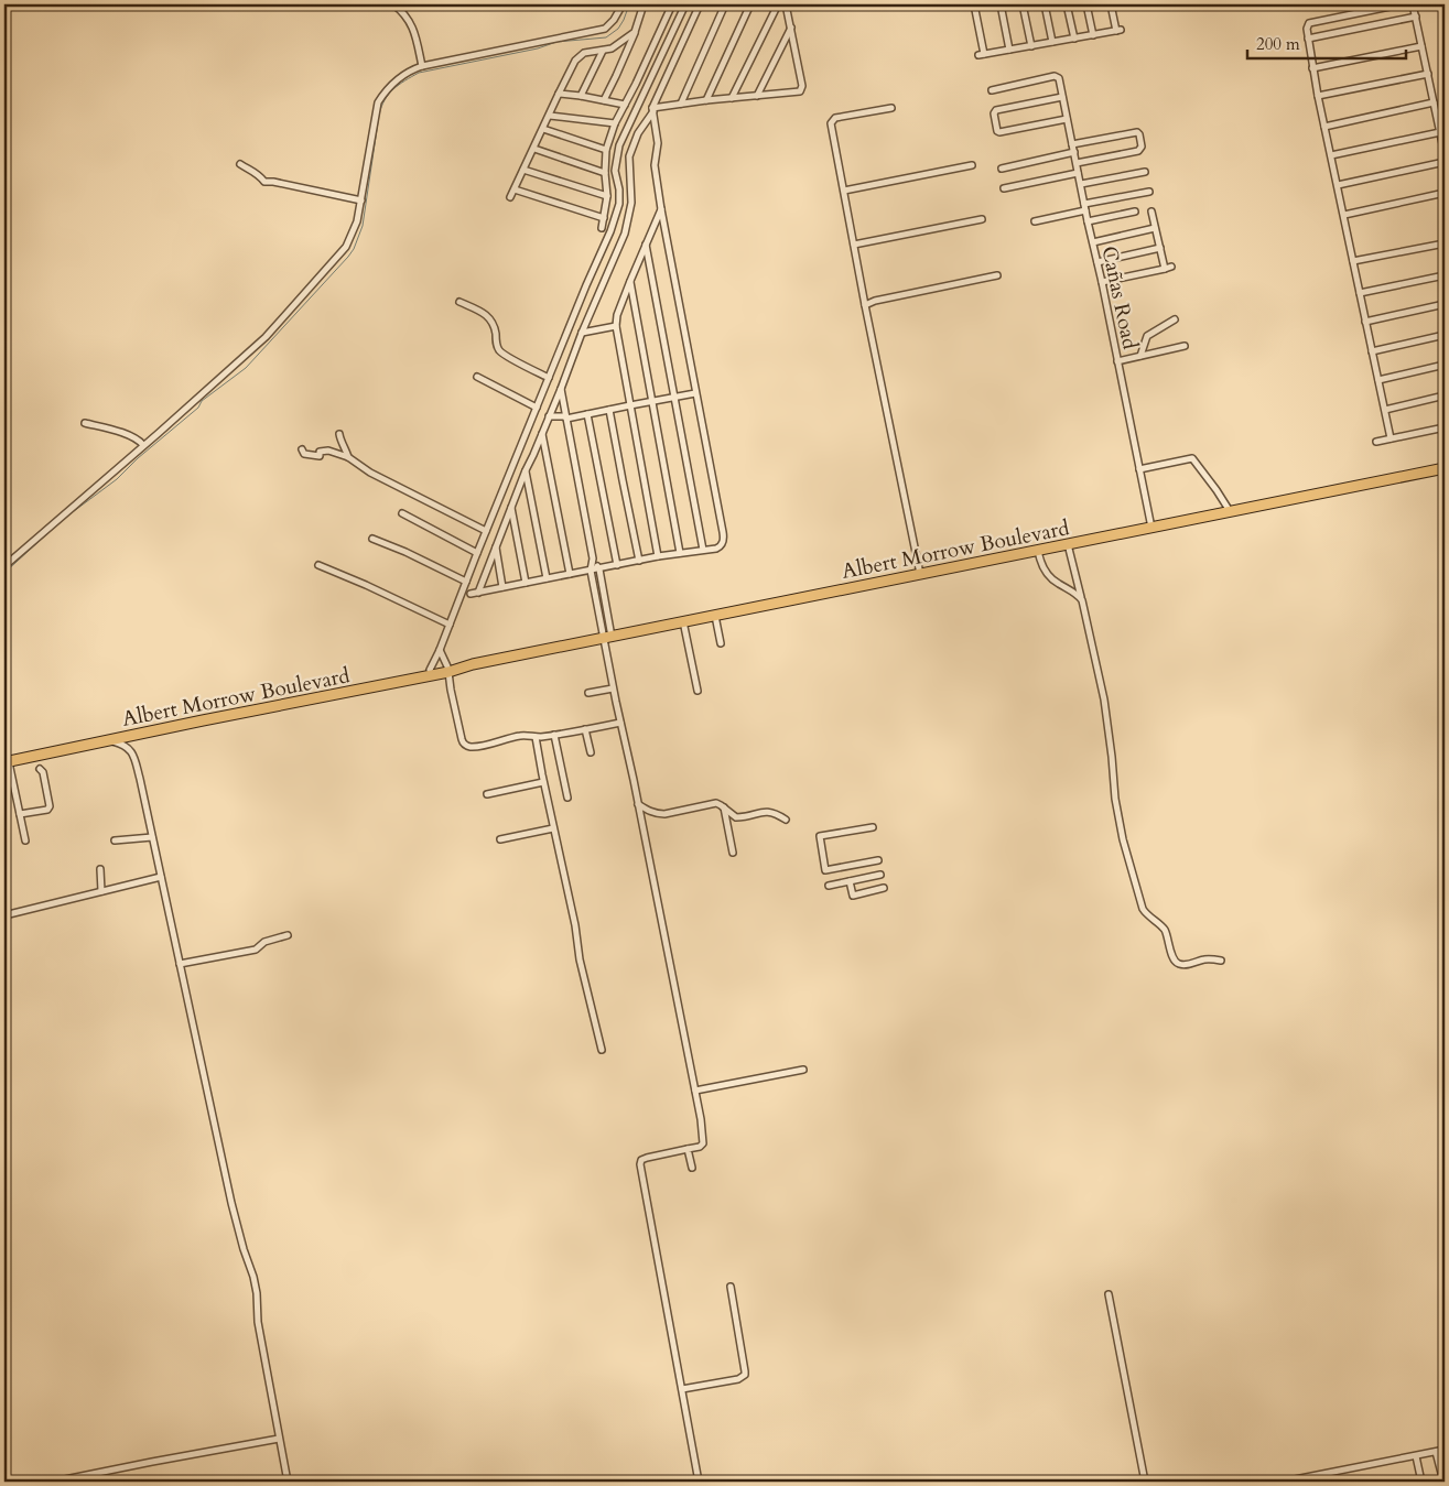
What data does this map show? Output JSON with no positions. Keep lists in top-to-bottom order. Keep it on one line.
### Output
{"streets":{"highway":["Albert Morrow Boulevard"],"street":["Cañas Road"]},"crossings":[["Cañas Road","Albert Morrow Boulevard"]],"scale_bar":"200 m"}
